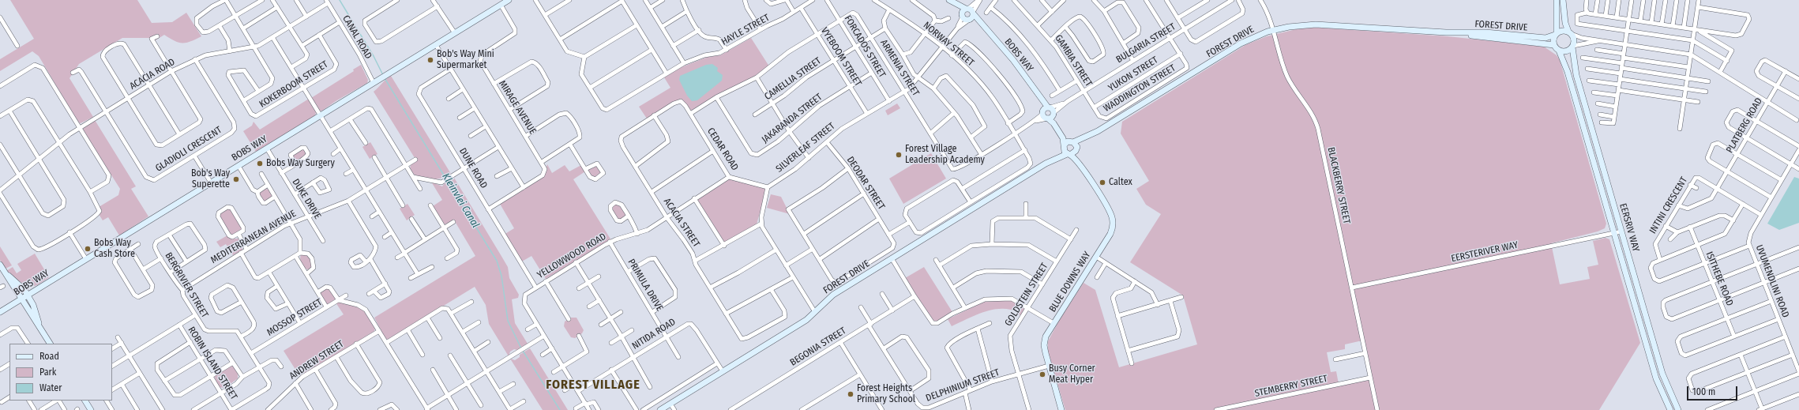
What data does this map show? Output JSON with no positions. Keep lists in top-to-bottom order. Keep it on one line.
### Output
{"streets":{"street":["FOREST DRIVE","HAYLE STREET","CANAL ROAD","BULGARIA STREET","NORWAY STREET","FORCADOS STREET","BOBS WAY","VYEBOOM STREET","GAMBIA STREET","ARMENIA STREET","ACACIA ROAD","YUKON STREET","CAMELLIA STREET","KOKERBOOM STREET","WADDINGTON STREET","MIRAGE AVENUE","JAKARANDA STREET","PLATBERG ROAD","SILVERLEAF STREET","GLADIOLI CRESCENT","CEDAR ROAD","DUNE ROAD","DEODAR STREET","BLACKBERRY STREET","DUKE DRIVE","INTINI CRESCENT","ACACIA STREET","EERSRIV WAY","MEDITERRANEAN AVENUE","EERSTERIVER WAY","YELLOWWOOD ROAD","ISITHEBE ROAD","UVUMENDLINI ROAD","BLUE DOWNS WAY","BERGRIVIER STREET","PRIMULA DRIVE","GOLDSTEIN STREET","MOSSOP STREET","NITIDA ROAD","BEGONIA STREET","ANDREW STREET","ROBIN ISLAND STREET","DELPHINIUM STREET","STEMBERRY STREET"]},"crossings":[["FOREST DRIVE","BOBS WAY"],["FOREST DRIVE","BLACKBERRY STREET"],["FOREST DRIVE","EERSRIV WAY"],["FOREST DRIVE","BLUE DOWNS WAY"],["FOREST DRIVE","NITIDA ROAD"],["HAYLE STREET","VYEBOOM STREET"],["CANAL ROAD","BOBS WAY"],["CANAL ROAD","ACACIA ROAD"],["BULGARIA STREET","NORWAY STREET"],["BULGARIA STREET","BOBS WAY"],["BULGARIA STREET","GAMBIA STREET"],["BULGARIA STREET","ARMENIA STREET"],["BULGARIA STREET","WADDINGTON STREET"],["NORWAY STREET","SILVERLEAF STREET"],["FORCADOS STREET","ARMENIA STREET"],["FORCADOS STREET","CAMELLIA STREET"],["FORCADOS STREET","JAKARANDA STREET"],["FORCADOS STREET","SILVERLEAF STREET"],["BOBS WAY","MIRAGE AVENUE"],["BOBS WAY","DUKE DRIVE"],["BOBS WAY","BLUE DOWNS WAY"],["VYEBOOM STREET","CAMELLIA STREET"],["VYEBOOM STREET","JAKARANDA STREET"],["VYEBOOM STREET","SILVERLEAF STREET"],["GAMBIA STREET","YUKON STREET"],["GAMBIA STREET","WADDINGTON STREET"],["ARMENIA STREET","CAMELLIA STREET"],["ARMENIA STREET","SILVERLEAF STREET"],["ACACIA ROAD","GLADIOLI CRESCENT"],["YUKON STREET","WADDINGTON STREET"],["PLATBERG ROAD","INTINI CRESCENT"],["SILVERLEAF STREET","CEDAR ROAD"],["SILVERLEAF STREET","DEODAR STREET"],["CEDAR ROAD","ACACIA STREET"],["CEDAR ROAD","YELLOWWOOD ROAD"],["DUNE ROAD","YELLOWWOOD ROAD"],["BLACKBERRY STREET","EERSTERIVER WAY"],["BLACKBERRY STREET","STEMBERRY STREET"],["DUKE DRIVE","MEDITERRANEAN AVENUE"],["INTINI CRESCENT","UVUMENDLINI ROAD"],["ACACIA STREET","YELLOWWOOD ROAD"],["EERSRIV WAY","EERSTERIVER WAY"],["MEDITERRANEAN AVENUE","BERGRIVIER STREET"],["YELLOWWOOD ROAD","PRIMULA DRIVE"],["BLUE DOWNS WAY","DELPHINIUM STREET"],["PRIMULA DRIVE","NITIDA ROAD"],["GOLDSTEIN STREET","DELPHINIUM STREET"],["BEGONIA STREET","DELPHINIUM STREET"]],"districts":["FOREST VILLAGE"],"water":["Kleinvlei Canal"],"places":["Bob's Way Mini Supermarket","Forest Village Leadership Academy","Bobs Way Surgery","Bob's Way Superette","Caltex","Bobs Way Cash Store","Busy Corner Meat Hyper","Forest Heights Primary School"],"legend":["Road","Park","Water"],"scale_bar":"100 m"}
